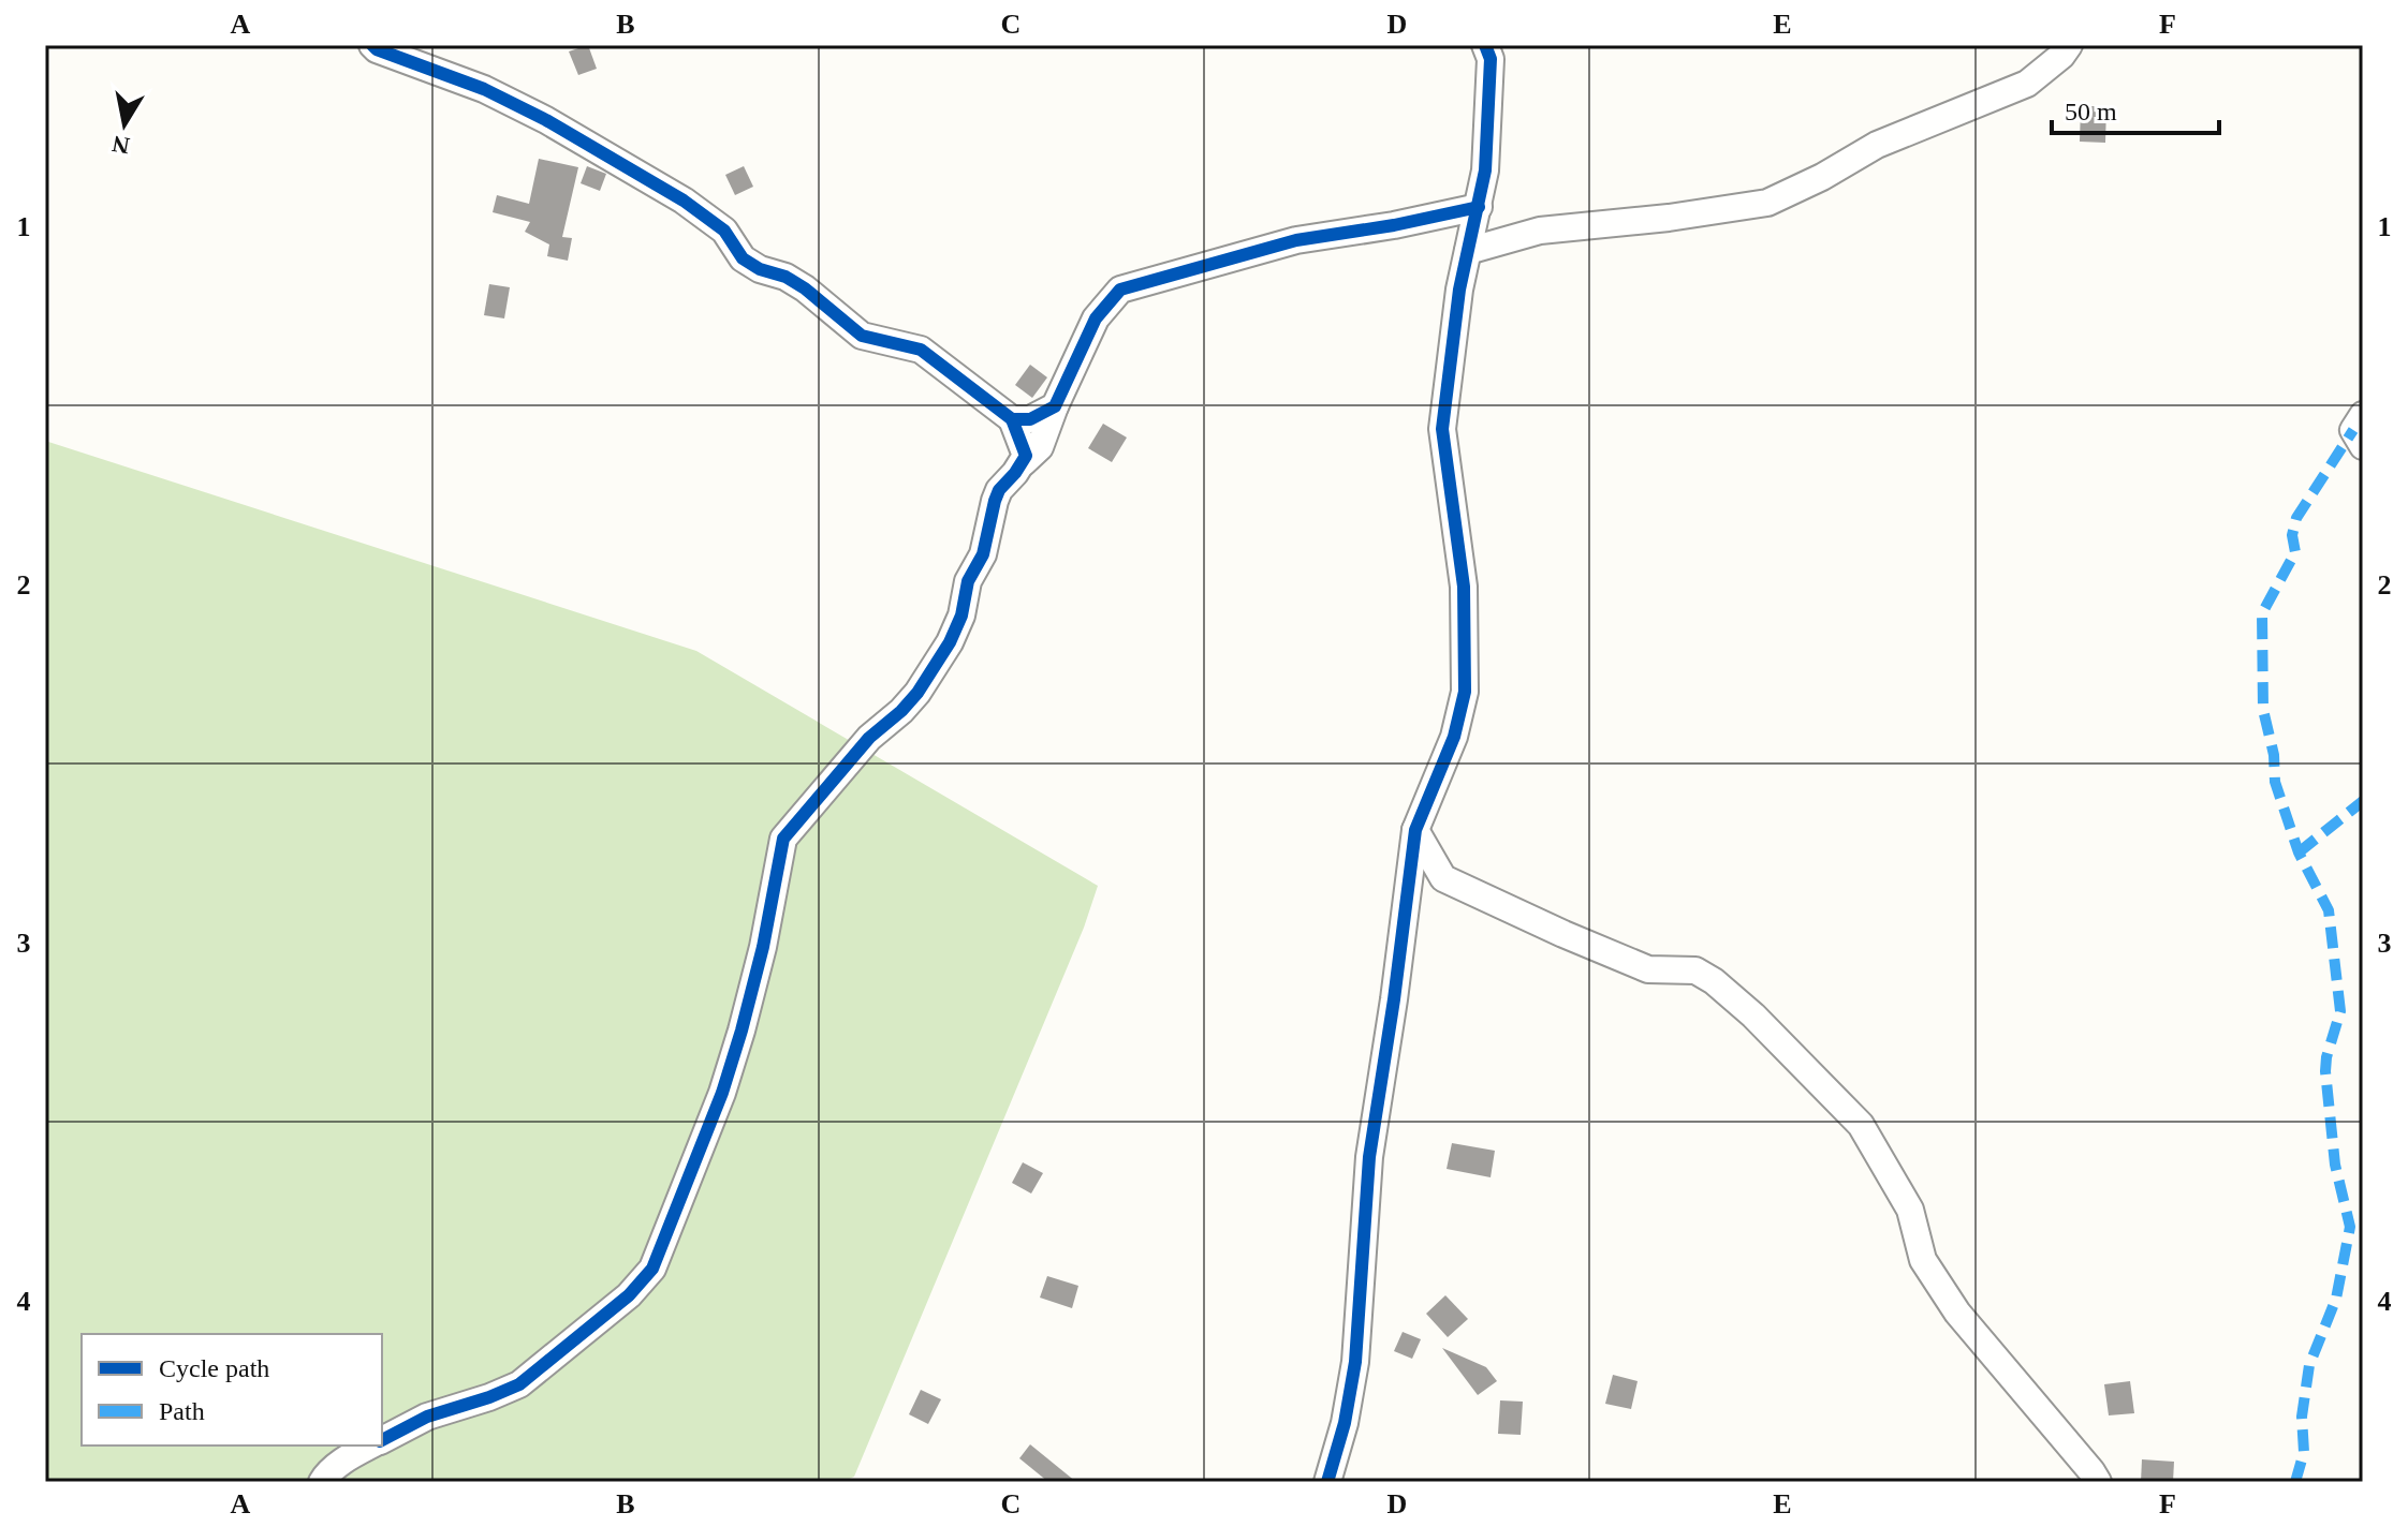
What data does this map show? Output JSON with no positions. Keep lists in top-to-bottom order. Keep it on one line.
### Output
{"legend":["Cycle path","Path"],"scale_bar":"50 m","north":"bottom","grid":{"columns":["A","B","C","D","E","F"],"rows":["1","2","3","4"]}}
